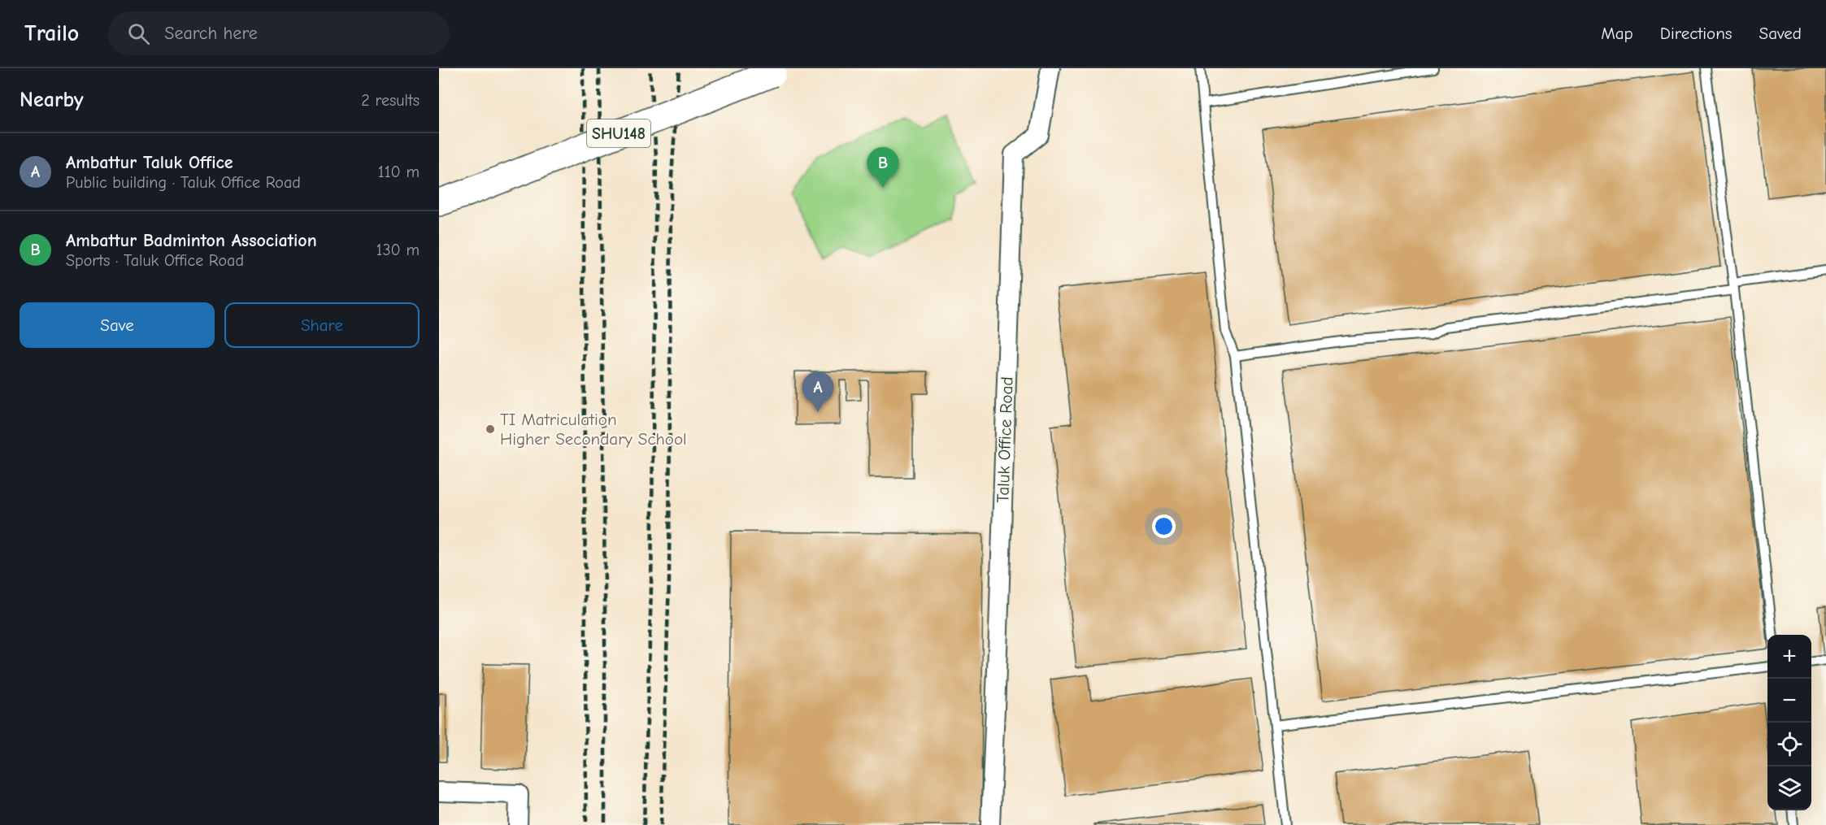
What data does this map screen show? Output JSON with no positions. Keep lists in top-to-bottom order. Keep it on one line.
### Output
{"streets":{"highway":["SHU148"],"street":["Taluk Office Road"]},"places":["TI Matriculation Higher Secondary School"],"page":{"header":"Trailo","search":"Search here","nav":["Map","Directions","Saved"],"heading":["Nearby","2 results"],"list":[{"mark":"A","name":"Ambattur Taluk Office","note":"Public building · Taluk Office Road","value":"110 m"},{"mark":"B","name":"Ambattur Badminton Association","note":"Sports · Taluk Office Road","value":"130 m"}],"pins":["B","A"],"buttons":["Save","Share"],"map_buttons":["+","−"]}}
